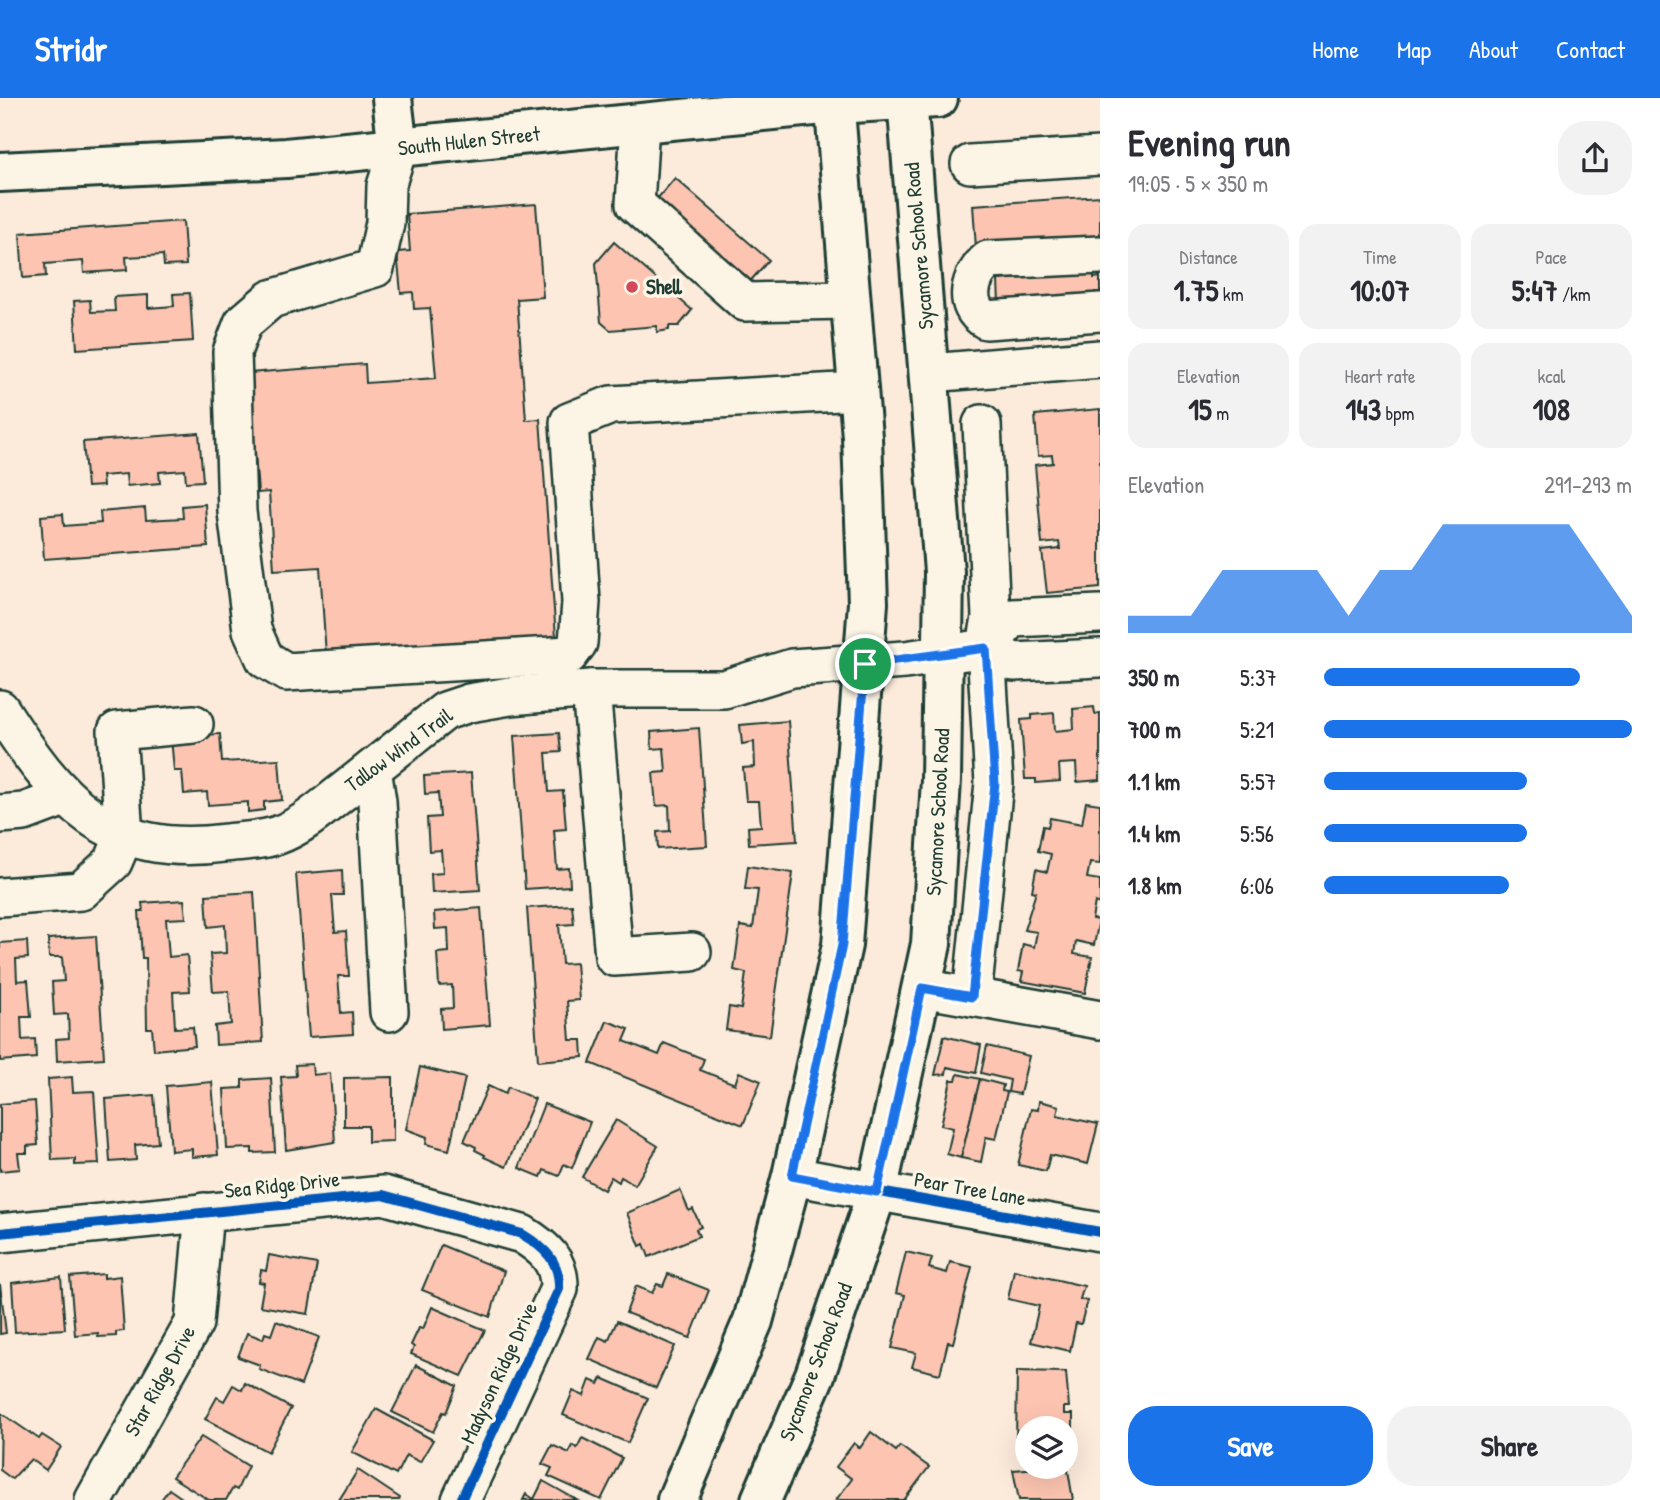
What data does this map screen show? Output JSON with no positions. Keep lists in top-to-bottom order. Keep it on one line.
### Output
{"streets":{"main road":["South Hulen Street","Sycamore School Road"],"street":["Tallow Wind Trail","Sea Ridge Drive","Pear Tree Lane","Madyson Ridge Drive","Star Ridge Drive"]},"crossings":[["South Hulen Street","Sycamore School Road"],["Sycamore School Road","Tallow Wind Trail"],["Sycamore School Road","Pear Tree Lane"],["Sea Ridge Drive","Madyson Ridge Drive"],["Sea Ridge Drive","Star Ridge Drive"]],"places":["Shell"],"page":{"header":"Stridr","nav":["Home","Map","About","Contact"],"heading":["Evening run","19:05 · 5 × 350 m"],"stats":[["Distance","1.75 km"],["Time","10:07"],["Pace","5:47 /km"],["Elevation","15 m"],["Heart rate","143 bpm"],["kcal","108"]],"chart":["Elevation","291–293 m"],"list":[{"name":"350 m","note":"5:37"},{"name":"700 m","note":"5:21"},{"name":"1.1 km","note":"5:57"},{"name":"1.4 km","note":"5:56"},{"name":"1.8 km","note":"6:06"}],"buttons":["Save","Share"]}}
